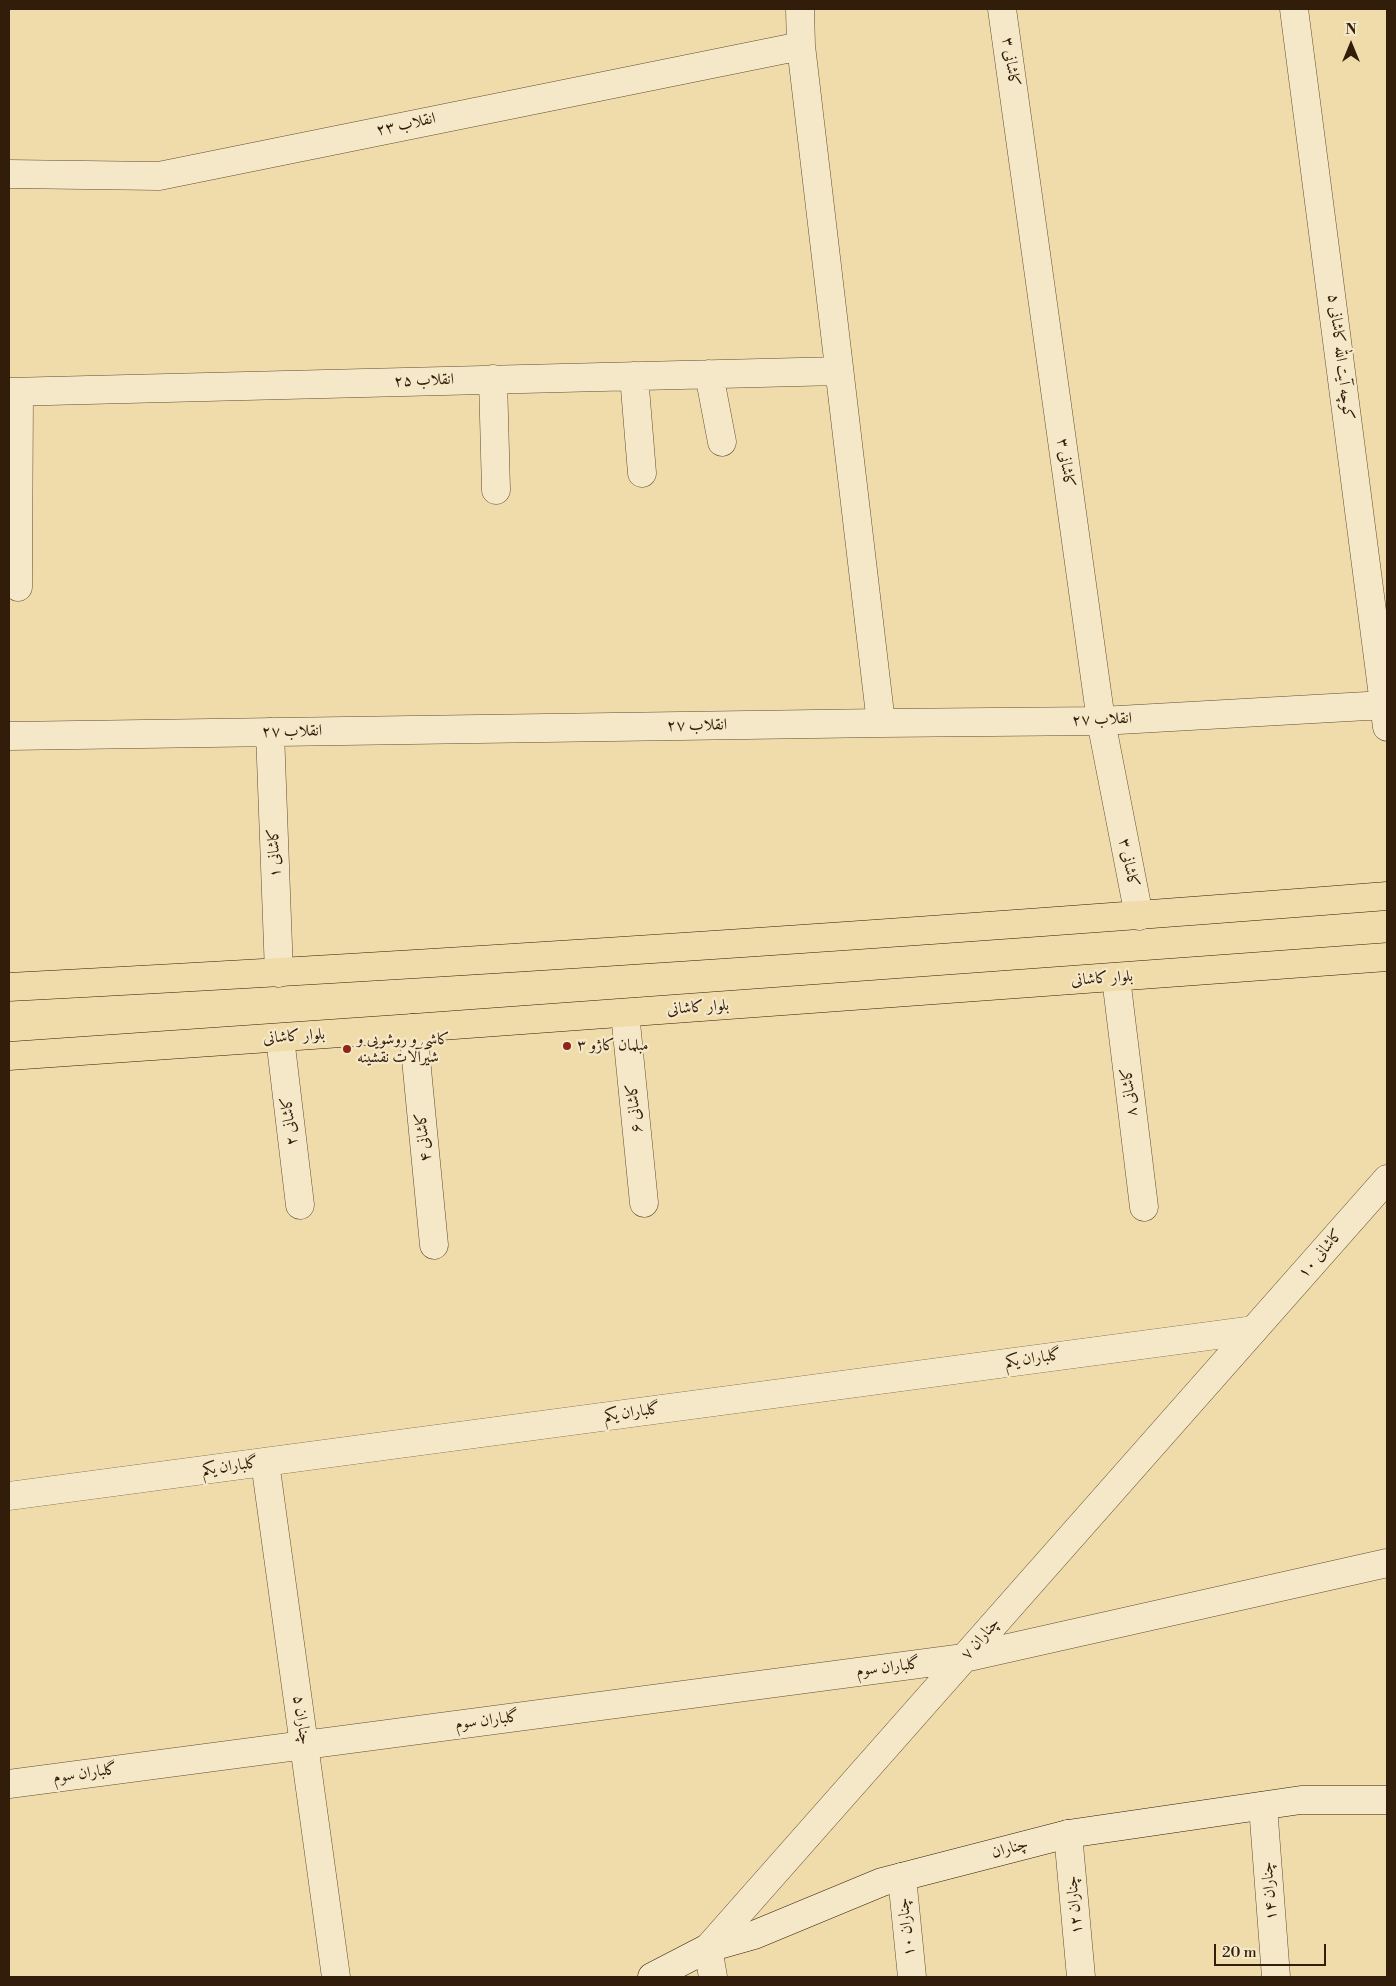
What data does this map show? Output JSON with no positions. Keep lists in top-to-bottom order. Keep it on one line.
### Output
{"streets":{"main road":["بلوار کاشانی"],"street":["۳ کاشانی","انقلاب ۲۳","کوچه آیت الله کاشانی ۵","انقلاب ۲۵","انقلاب ۲۷","۱ کاشانی","۸ کاشانی","۶ کاشانی","۲ کاشانی","۴ کاشانی","۱۰ کاشانی","گلباران یکم","چناران ۷","گلباران سوم","۵ چناران","چناران","چناران ۱۴","چناران ۱۲","چناران ۱۰"]},"crossings":[["۳ کاشانی","انقلاب ۲۷"],["کوچه آیت الله کاشانی ۵","انقلاب ۲۷"],["انقلاب ۲۷","۱ کاشانی"],["بلوار کاشانی","۸ کاشانی"],["بلوار کاشانی","۶ کاشانی"],["بلوار کاشانی","۲ کاشانی"],["بلوار کاشانی","۴ کاشانی"],["۱۰ کاشانی","گلباران یکم"],["۱۰ کاشانی","چناران ۷"],["گلباران یکم","چناران ۷"],["گلباران یکم","۵ چناران"],["چناران ۷","گلباران سوم"],["چناران ۷","چناران"],["گلباران سوم","۵ چناران"],["چناران","چناران ۱۴"],["چناران","چناران ۱۲"],["چناران","چناران ۱۰"]],"places":["مبلمان کاژو ۳","کاشی و روشویی و شیرآلات نقشینه"],"scale_bar":"20 m","north":"top"}
